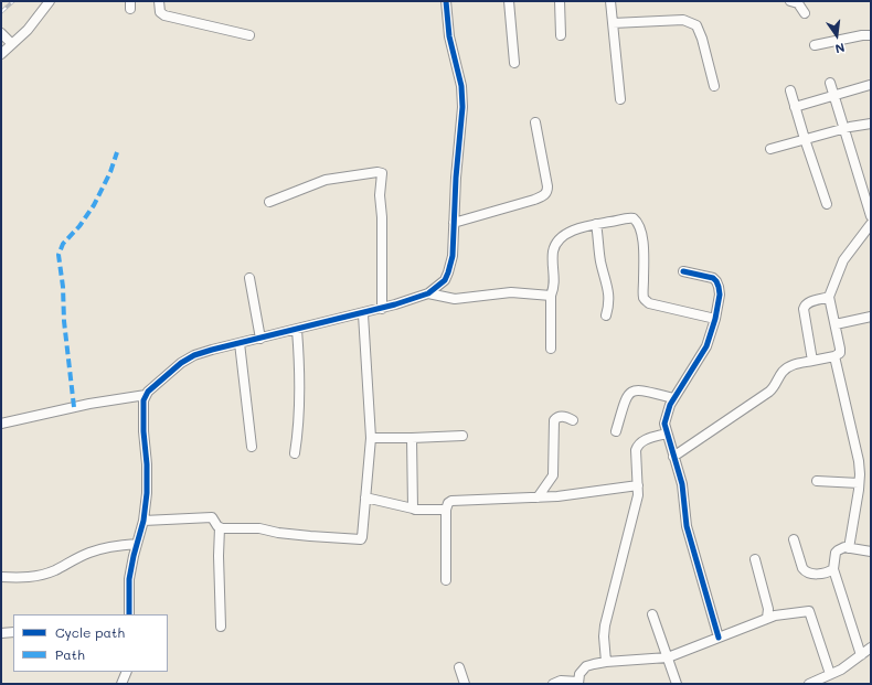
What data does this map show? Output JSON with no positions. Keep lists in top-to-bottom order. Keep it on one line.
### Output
{"legend":["Cycle path","Path"],"north":"bottom"}
